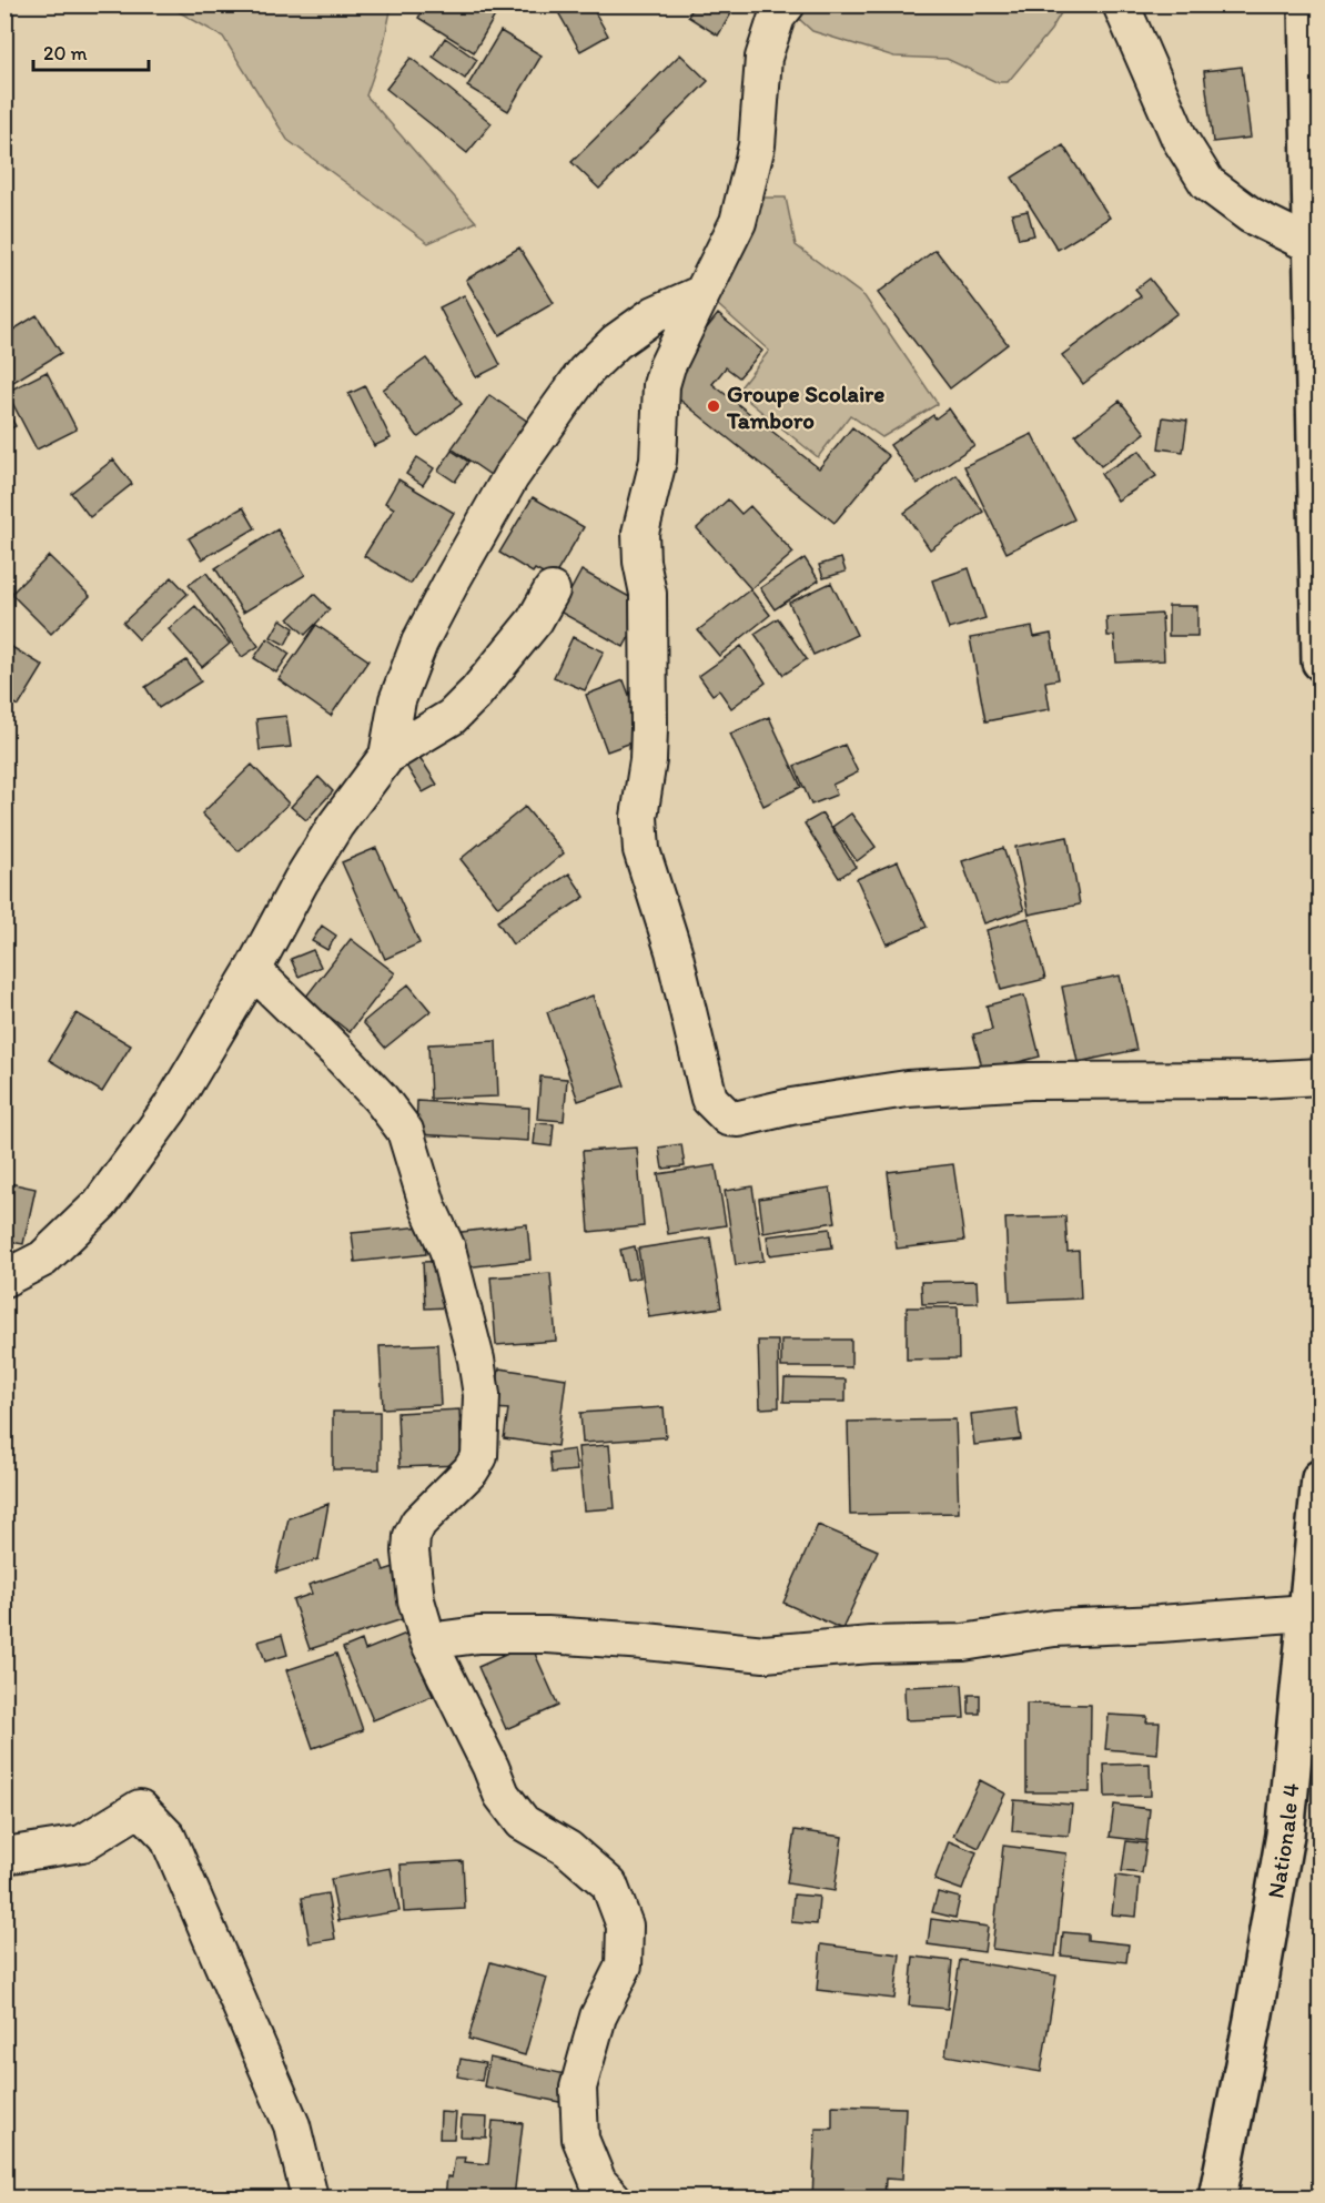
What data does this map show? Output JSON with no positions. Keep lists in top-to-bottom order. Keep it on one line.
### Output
{"streets":{"highway":["Nationale 4"]},"places":["Groupe Scolaire Tamboro"],"scale_bar":"20 m"}
